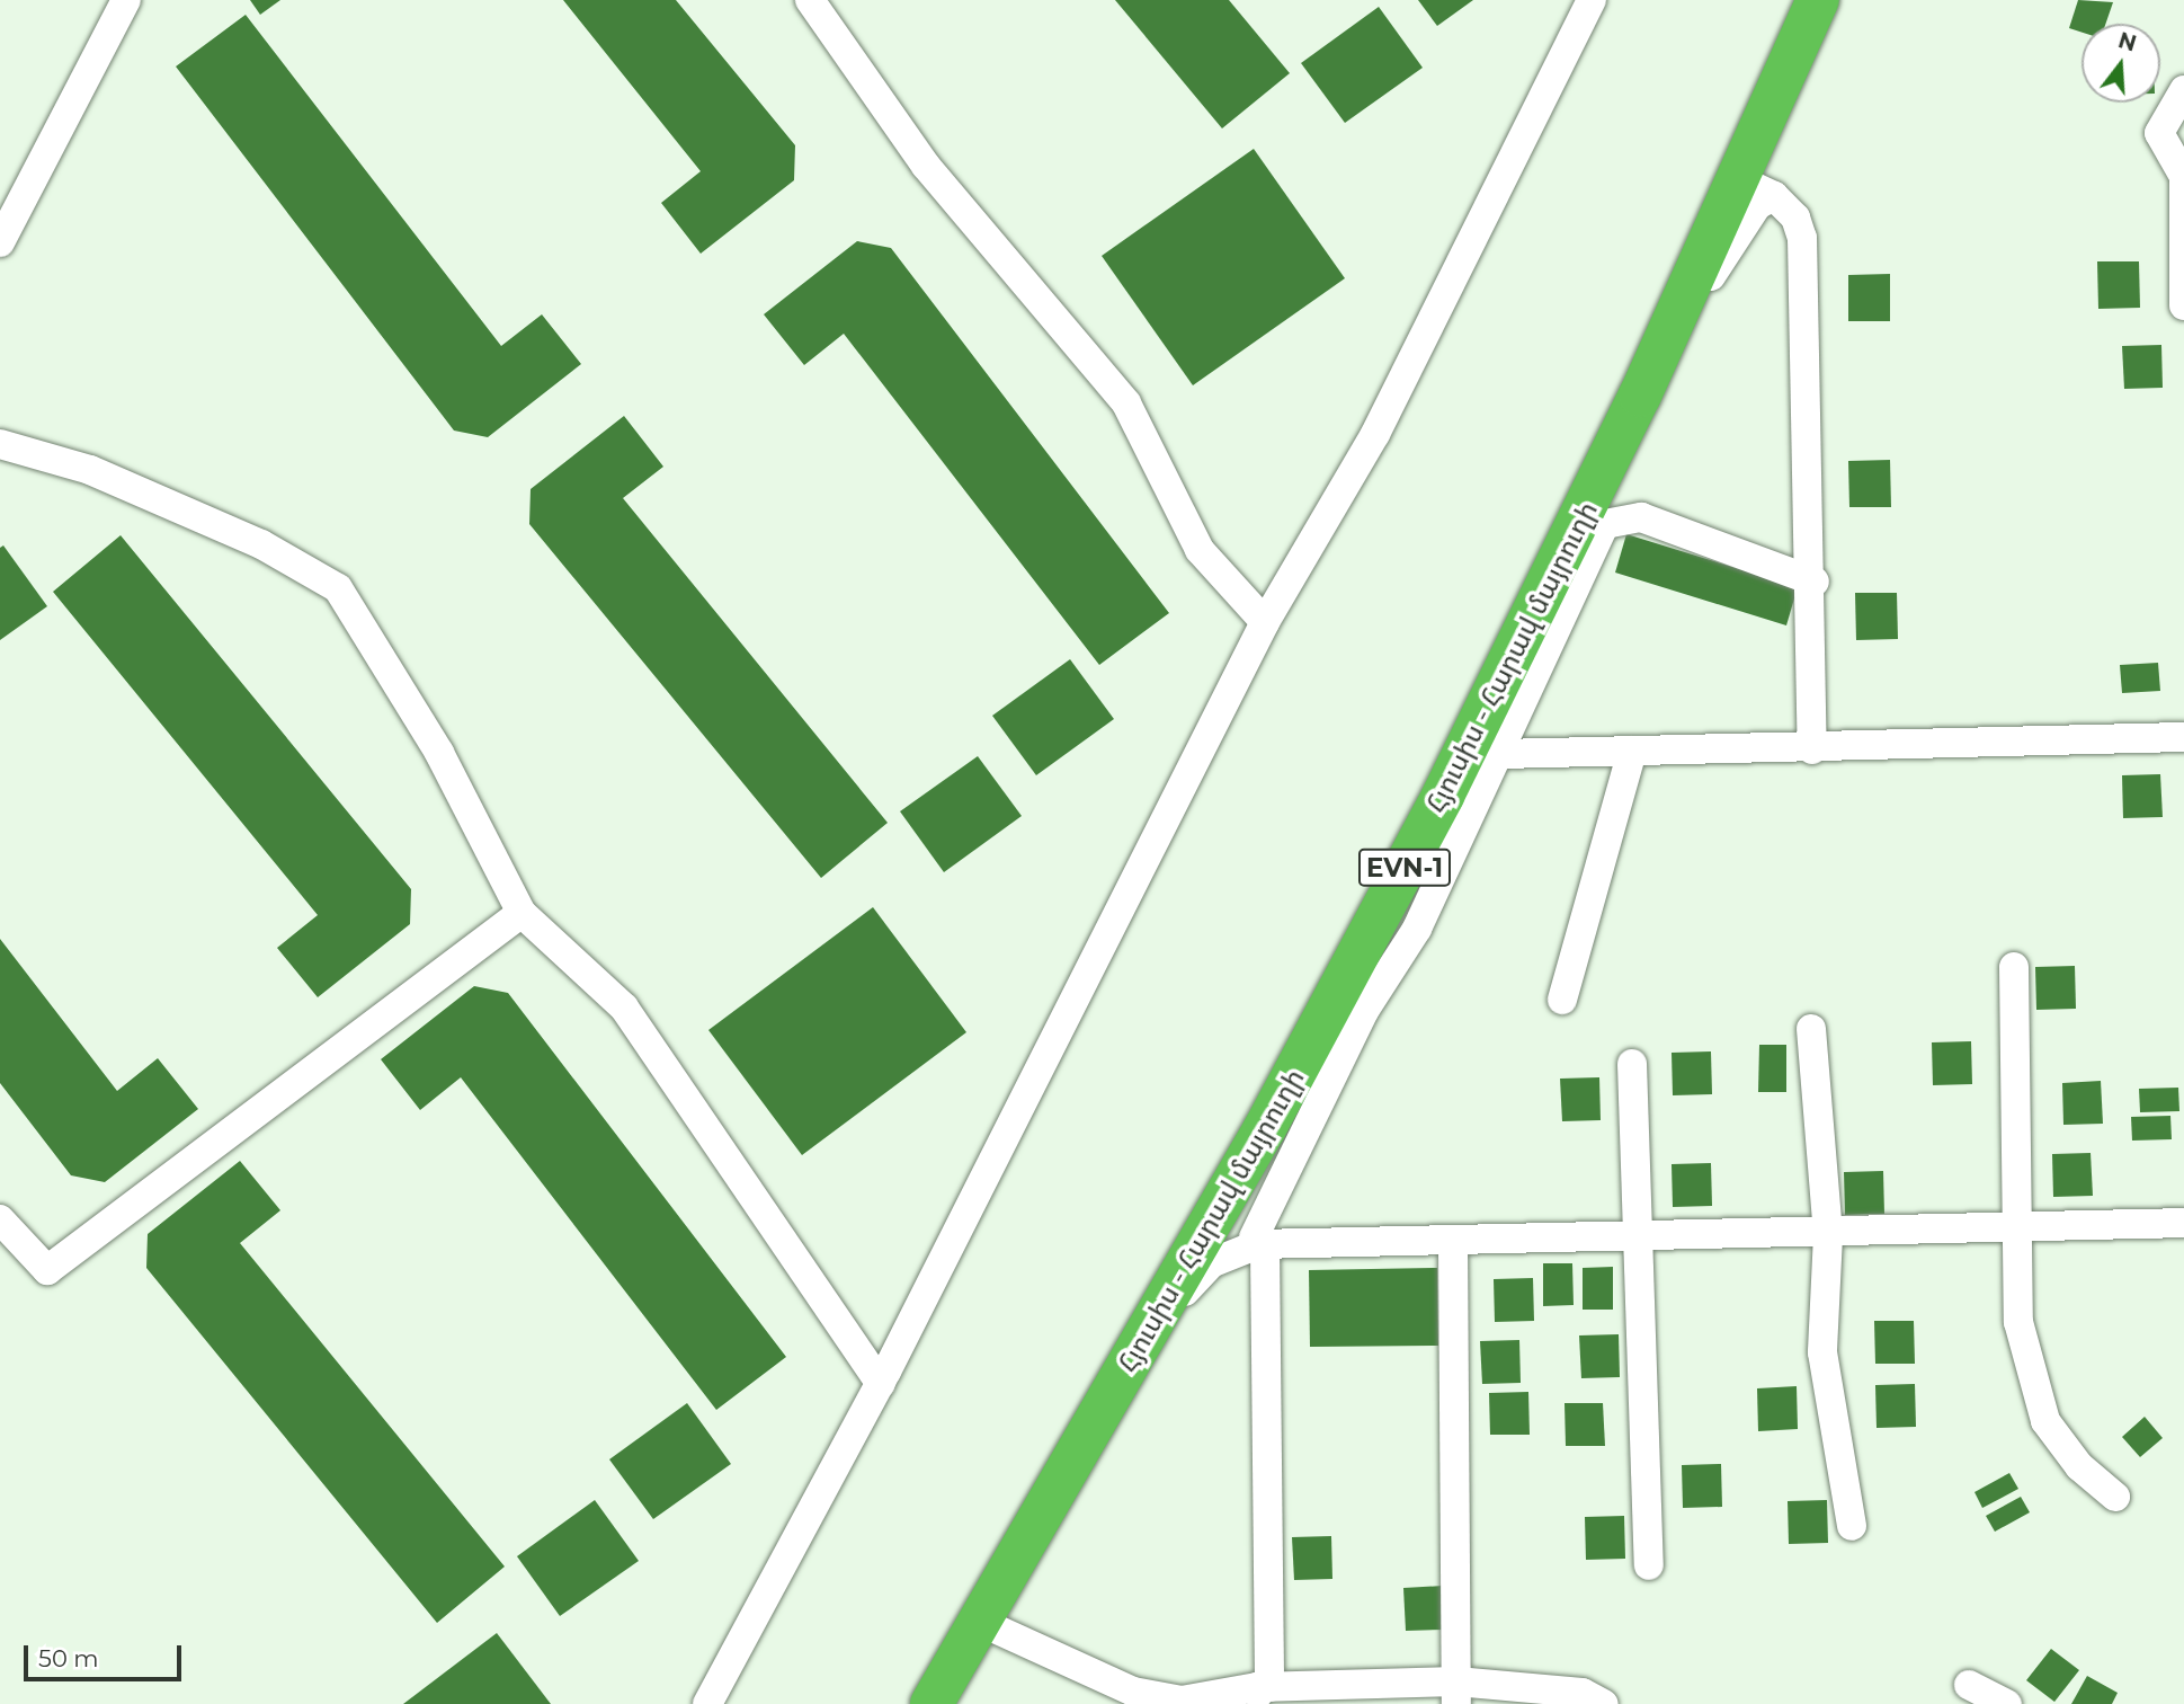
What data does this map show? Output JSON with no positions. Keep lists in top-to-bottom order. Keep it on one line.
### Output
{"streets":{"highway":["Հյուսիս - Հարավ մայրուղի","EVN-1"]},"scale_bar":"50 m","north":"top"}
